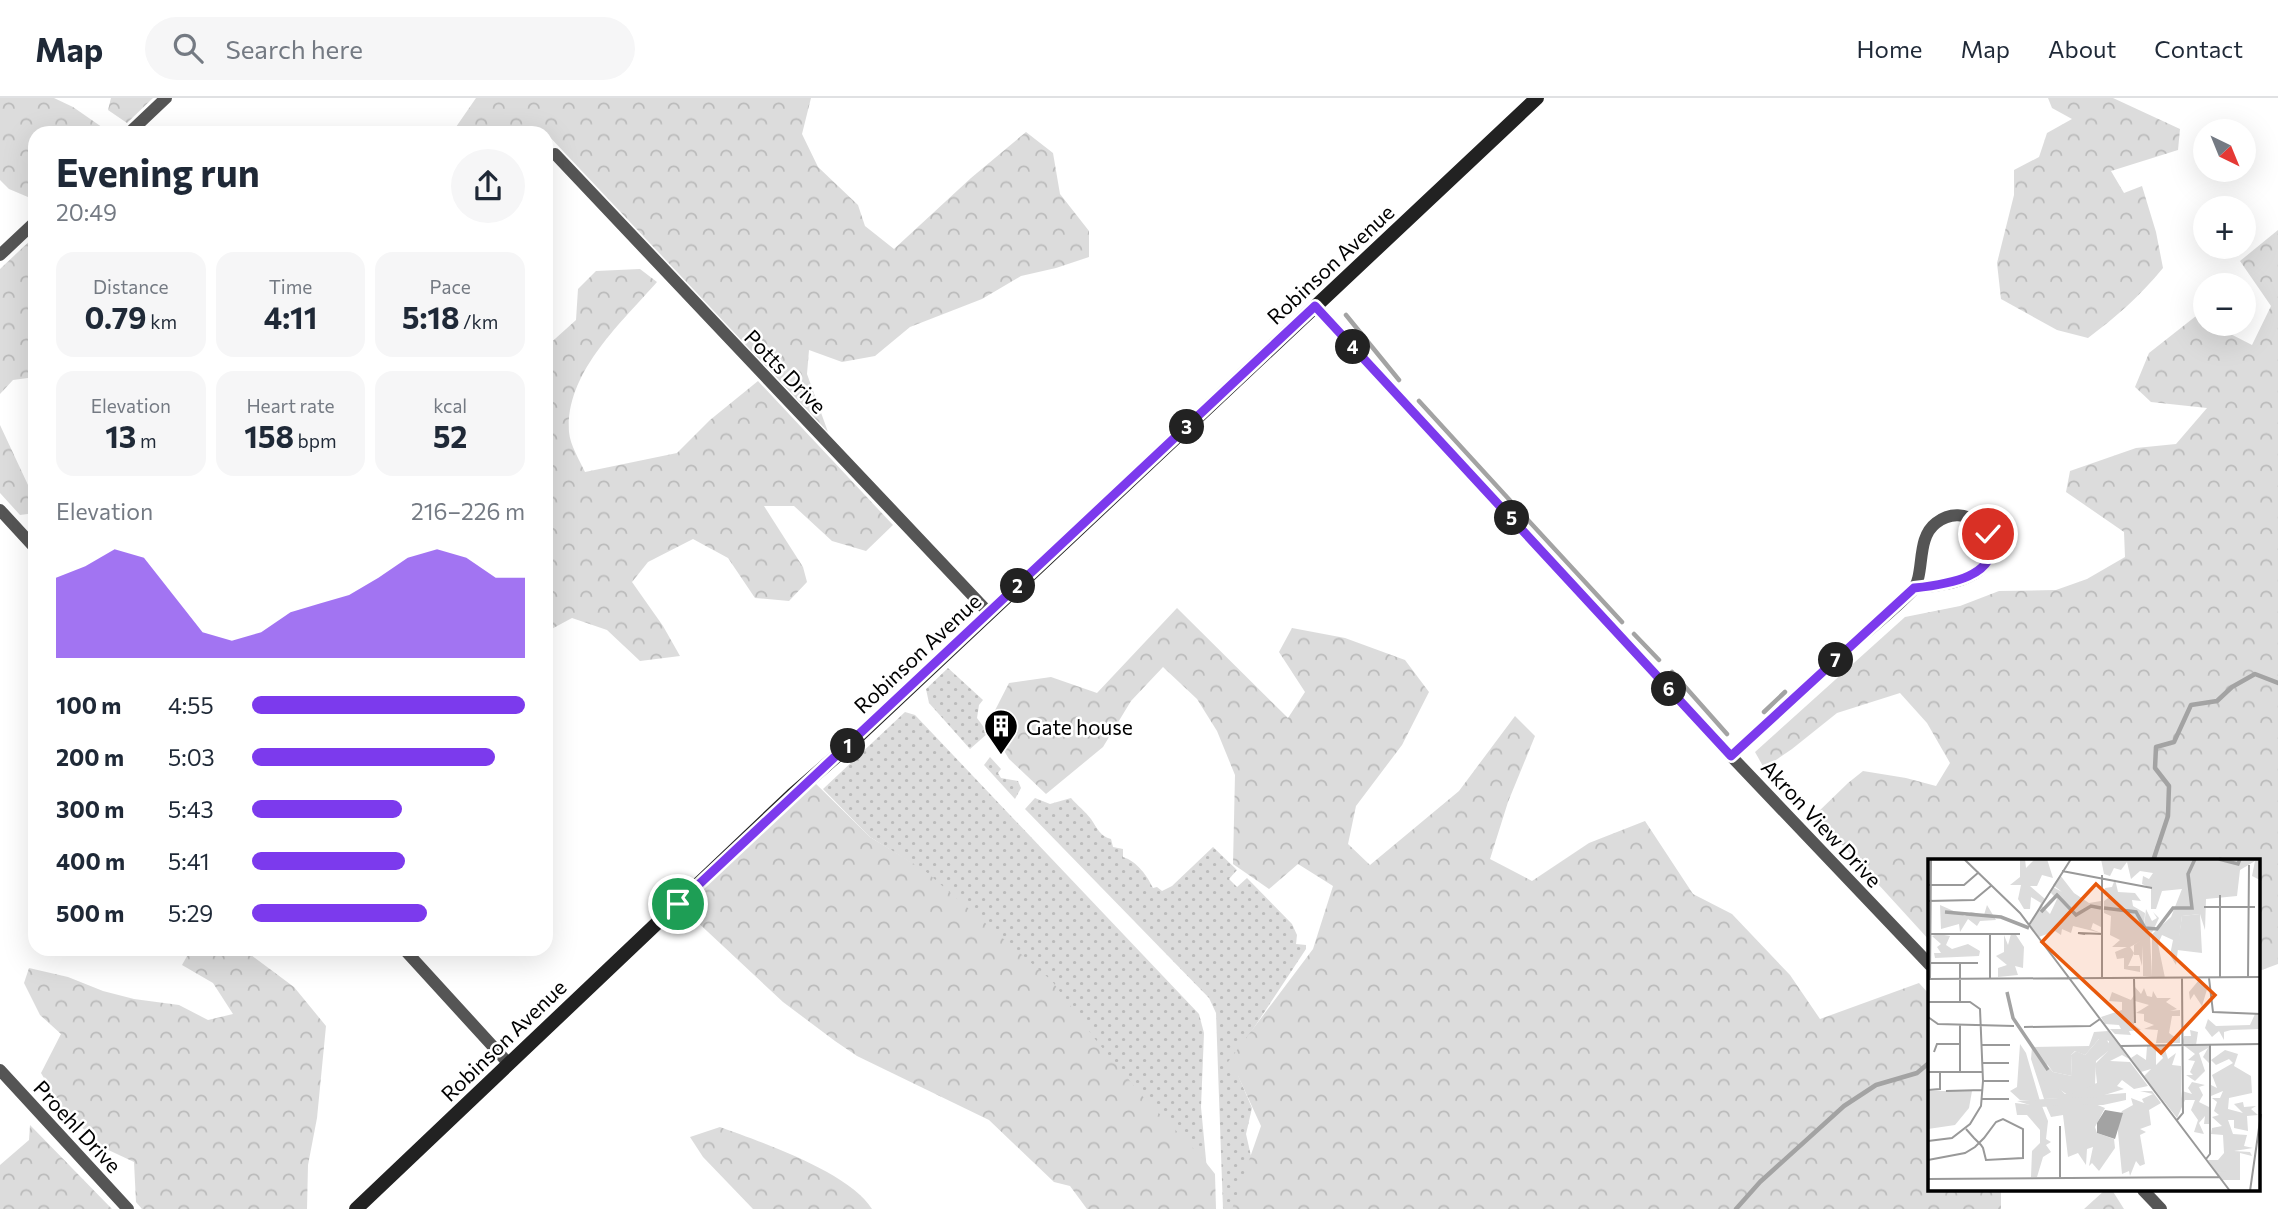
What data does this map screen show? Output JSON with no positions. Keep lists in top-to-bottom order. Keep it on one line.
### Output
{"streets":{"main road":["Robinson Avenue"],"street":["Potts Drive","Akron View Drive","Proehl Drive"]},"crossings":[["Robinson Avenue","Potts Drive"],["Robinson Avenue","Akron View Drive"]],"places":{"building":["Gate house"]},"north":"bottom right","page":{"header":"Map","search":"Search here","nav":["Home","Map","About","Contact"],"map_buttons":["+","−"],"heading":["Evening run","20:49"],"stats":[["Distance","0.79 km"],["Time","4:11"],["Pace","5:18 /km"],["Elevation","13 m"],["Heart rate","158 bpm"],["kcal","52"]],"pins":["4","3","5","2","7","6","1"],"chart":["Elevation","216–226 m"],"list":[{"name":"100 m","note":"4:55"},{"name":"200 m","note":"5:03"},{"name":"300 m","note":"5:43"},{"name":"400 m","note":"5:41"},{"name":"500 m","note":"5:29"}]}}
